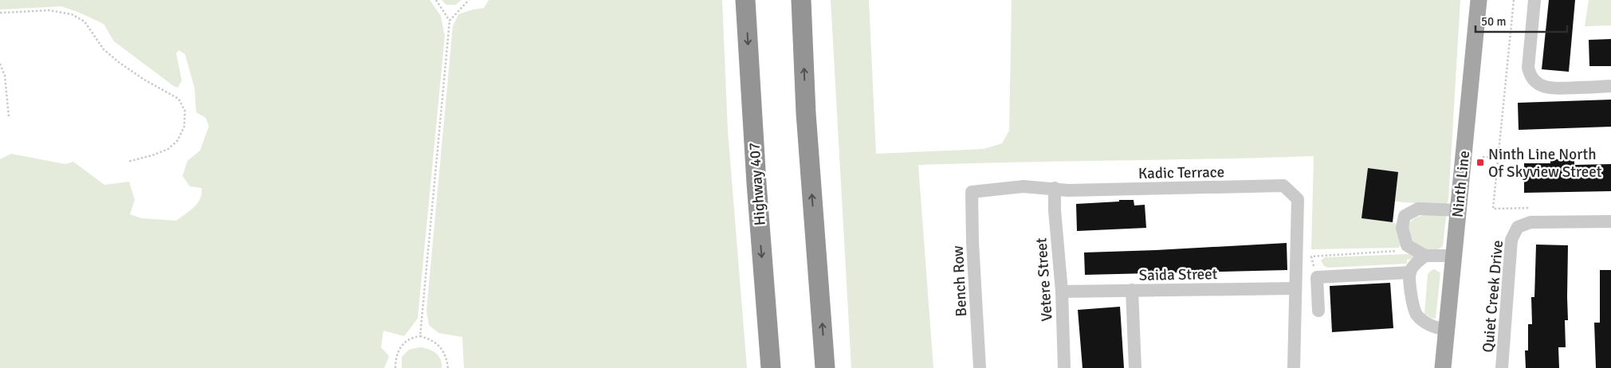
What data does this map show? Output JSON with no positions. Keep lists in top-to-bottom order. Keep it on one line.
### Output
{"streets":{"highway":["Highway 407"],"main road":["Ninth Line"],"street":["Kadic Terrace","Saida Street","Vetere Street","Bench Row","Quiet Creek Drive"]},"crossings":[["Kadic Terrace","Saida Street"],["Kadic Terrace","Vetere Street"],["Kadic Terrace","Bench Row"],["Saida Street","Vetere Street"]],"places":{"transit":["Ninth Line North Of Skyview Street"]},"scale_bar":"50 m"}
